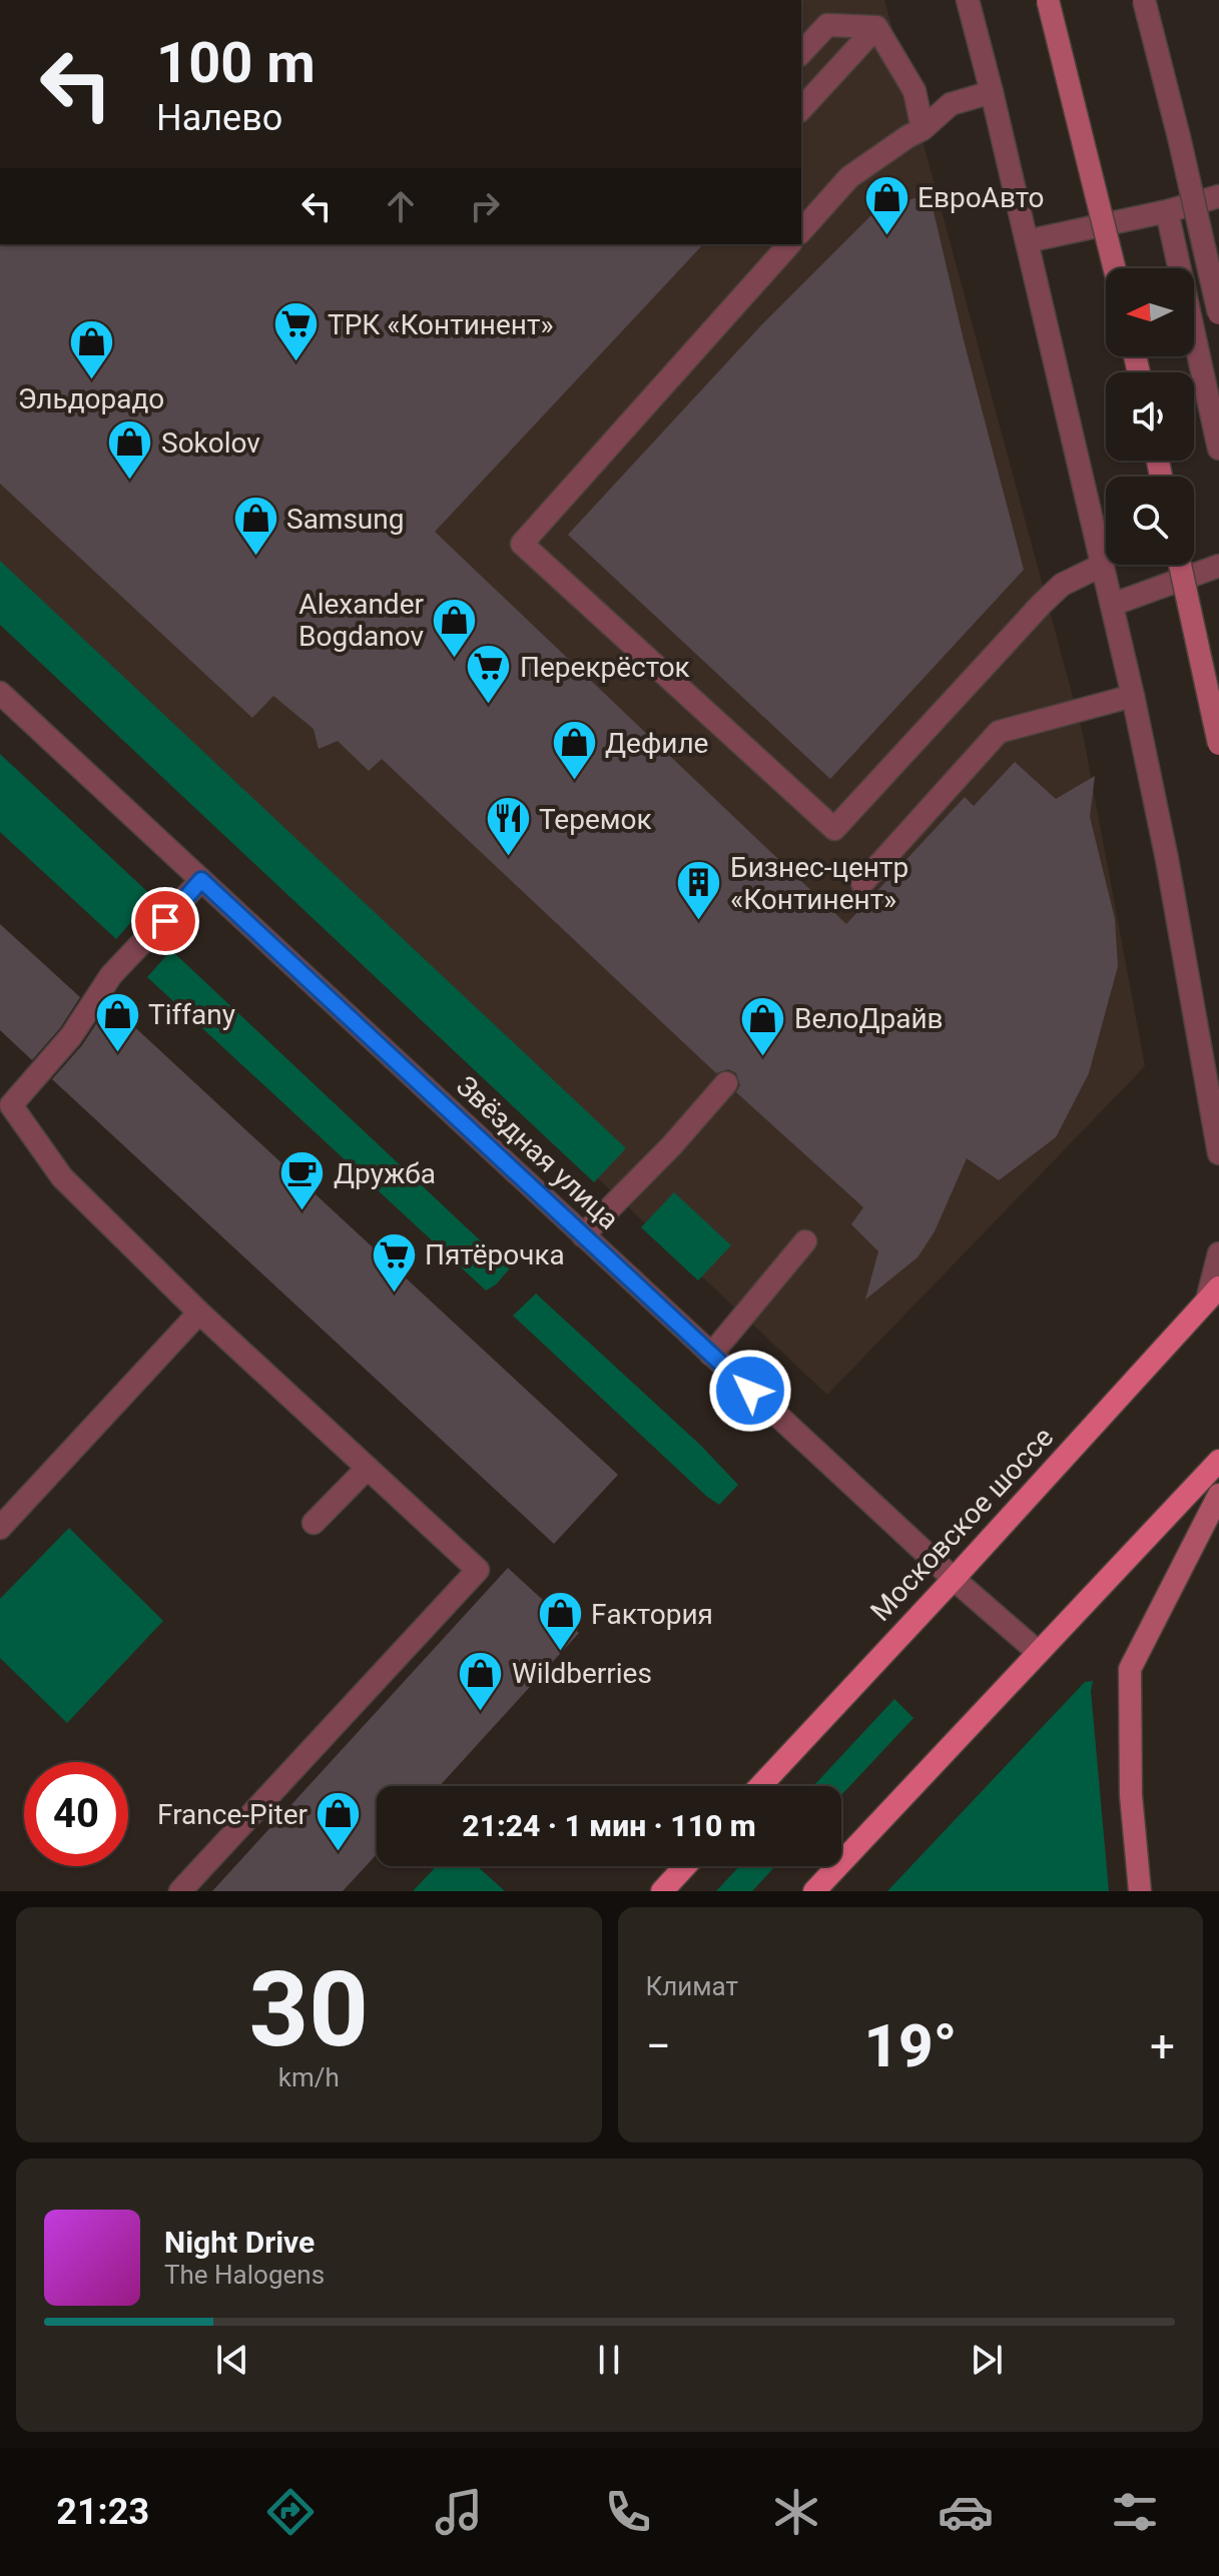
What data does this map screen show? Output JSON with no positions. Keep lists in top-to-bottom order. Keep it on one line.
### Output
{"streets":{"main road":["Московское шоссе"],"street":["Звёздная улица"]},"crossings":[["Звёздная улица","Московское шоссе"]],"places":{"shop":["ЕвроАвто","Эльдорадо","Sokolov","Samsung","Alexander Bogdanov","Дефиле","Tiffany","ВелоДрайв","Fактория","Wildberries","France-Piter"],"supermarket":["ТРК «Континент»","Перекрёсток","Пятёрочка"],"restaurant":["Теремок"],"building":["Бизнес-центр «Континент»"],"cafe":["Дружба"]},"north":"left","page":{"turn":["100 m","Налево"],"limit":"40","trip":"21:24 · 1 мин · 110 m","tile":[["30","km/h"],"Климат"],"heat":["−","19°","+"],"song":["Night Drive","The Halogens"],"tabs":"21:23"}}
